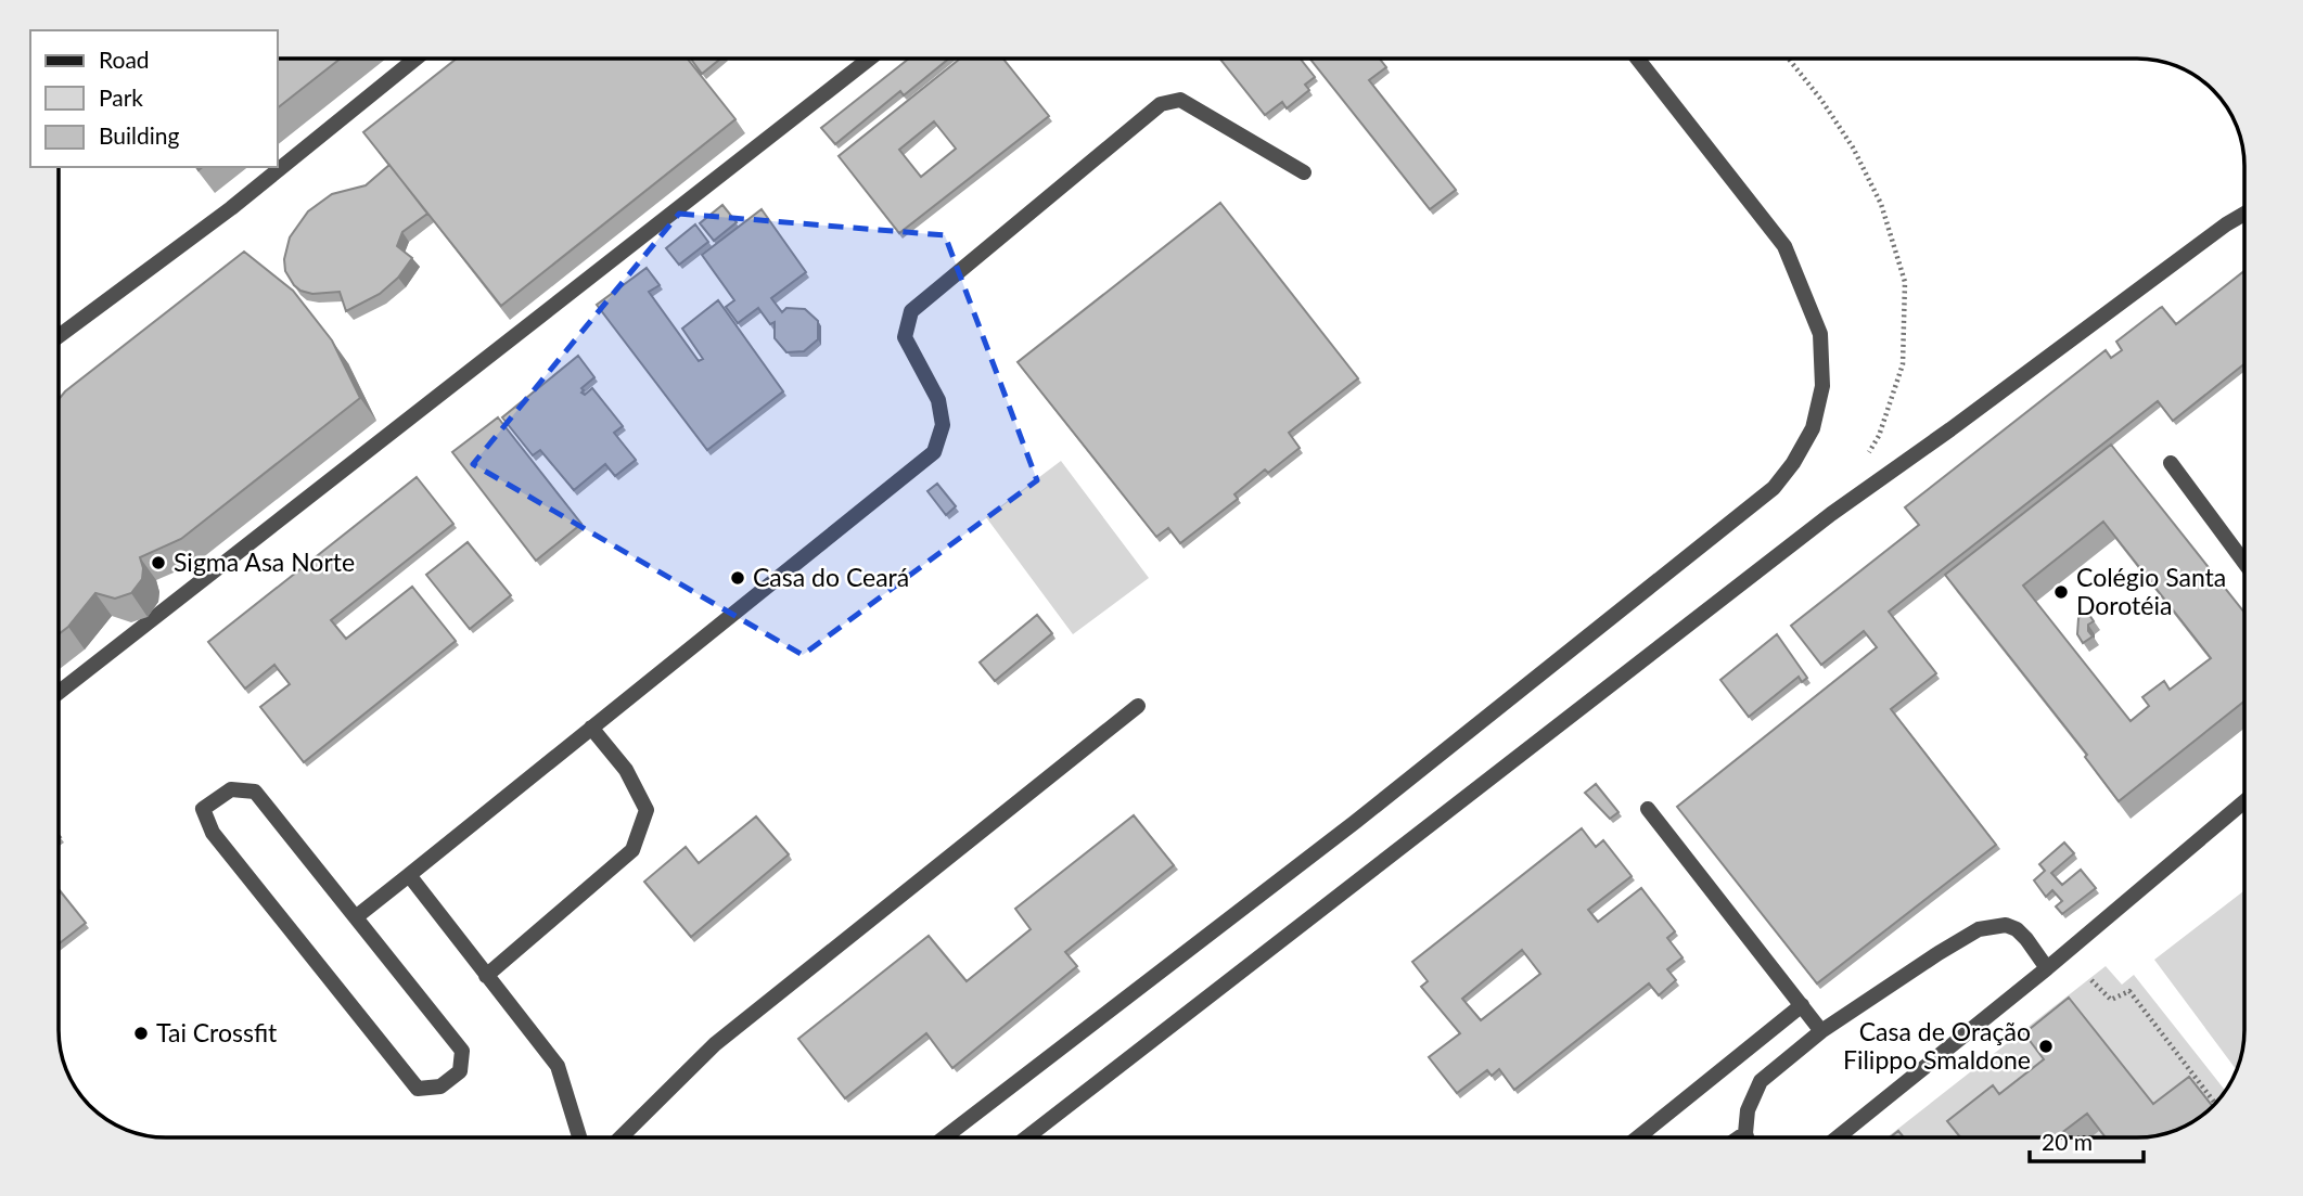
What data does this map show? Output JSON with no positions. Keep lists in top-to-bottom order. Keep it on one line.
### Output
{"places":["Sigma Asa Norte","Casa do Ceará","Colégio Santa Dorotéia","Tai Crossfit","Casa de Oração Filippo Smaldone"],"legend":["Road","Park","Building"],"scale_bar":"20 m"}
